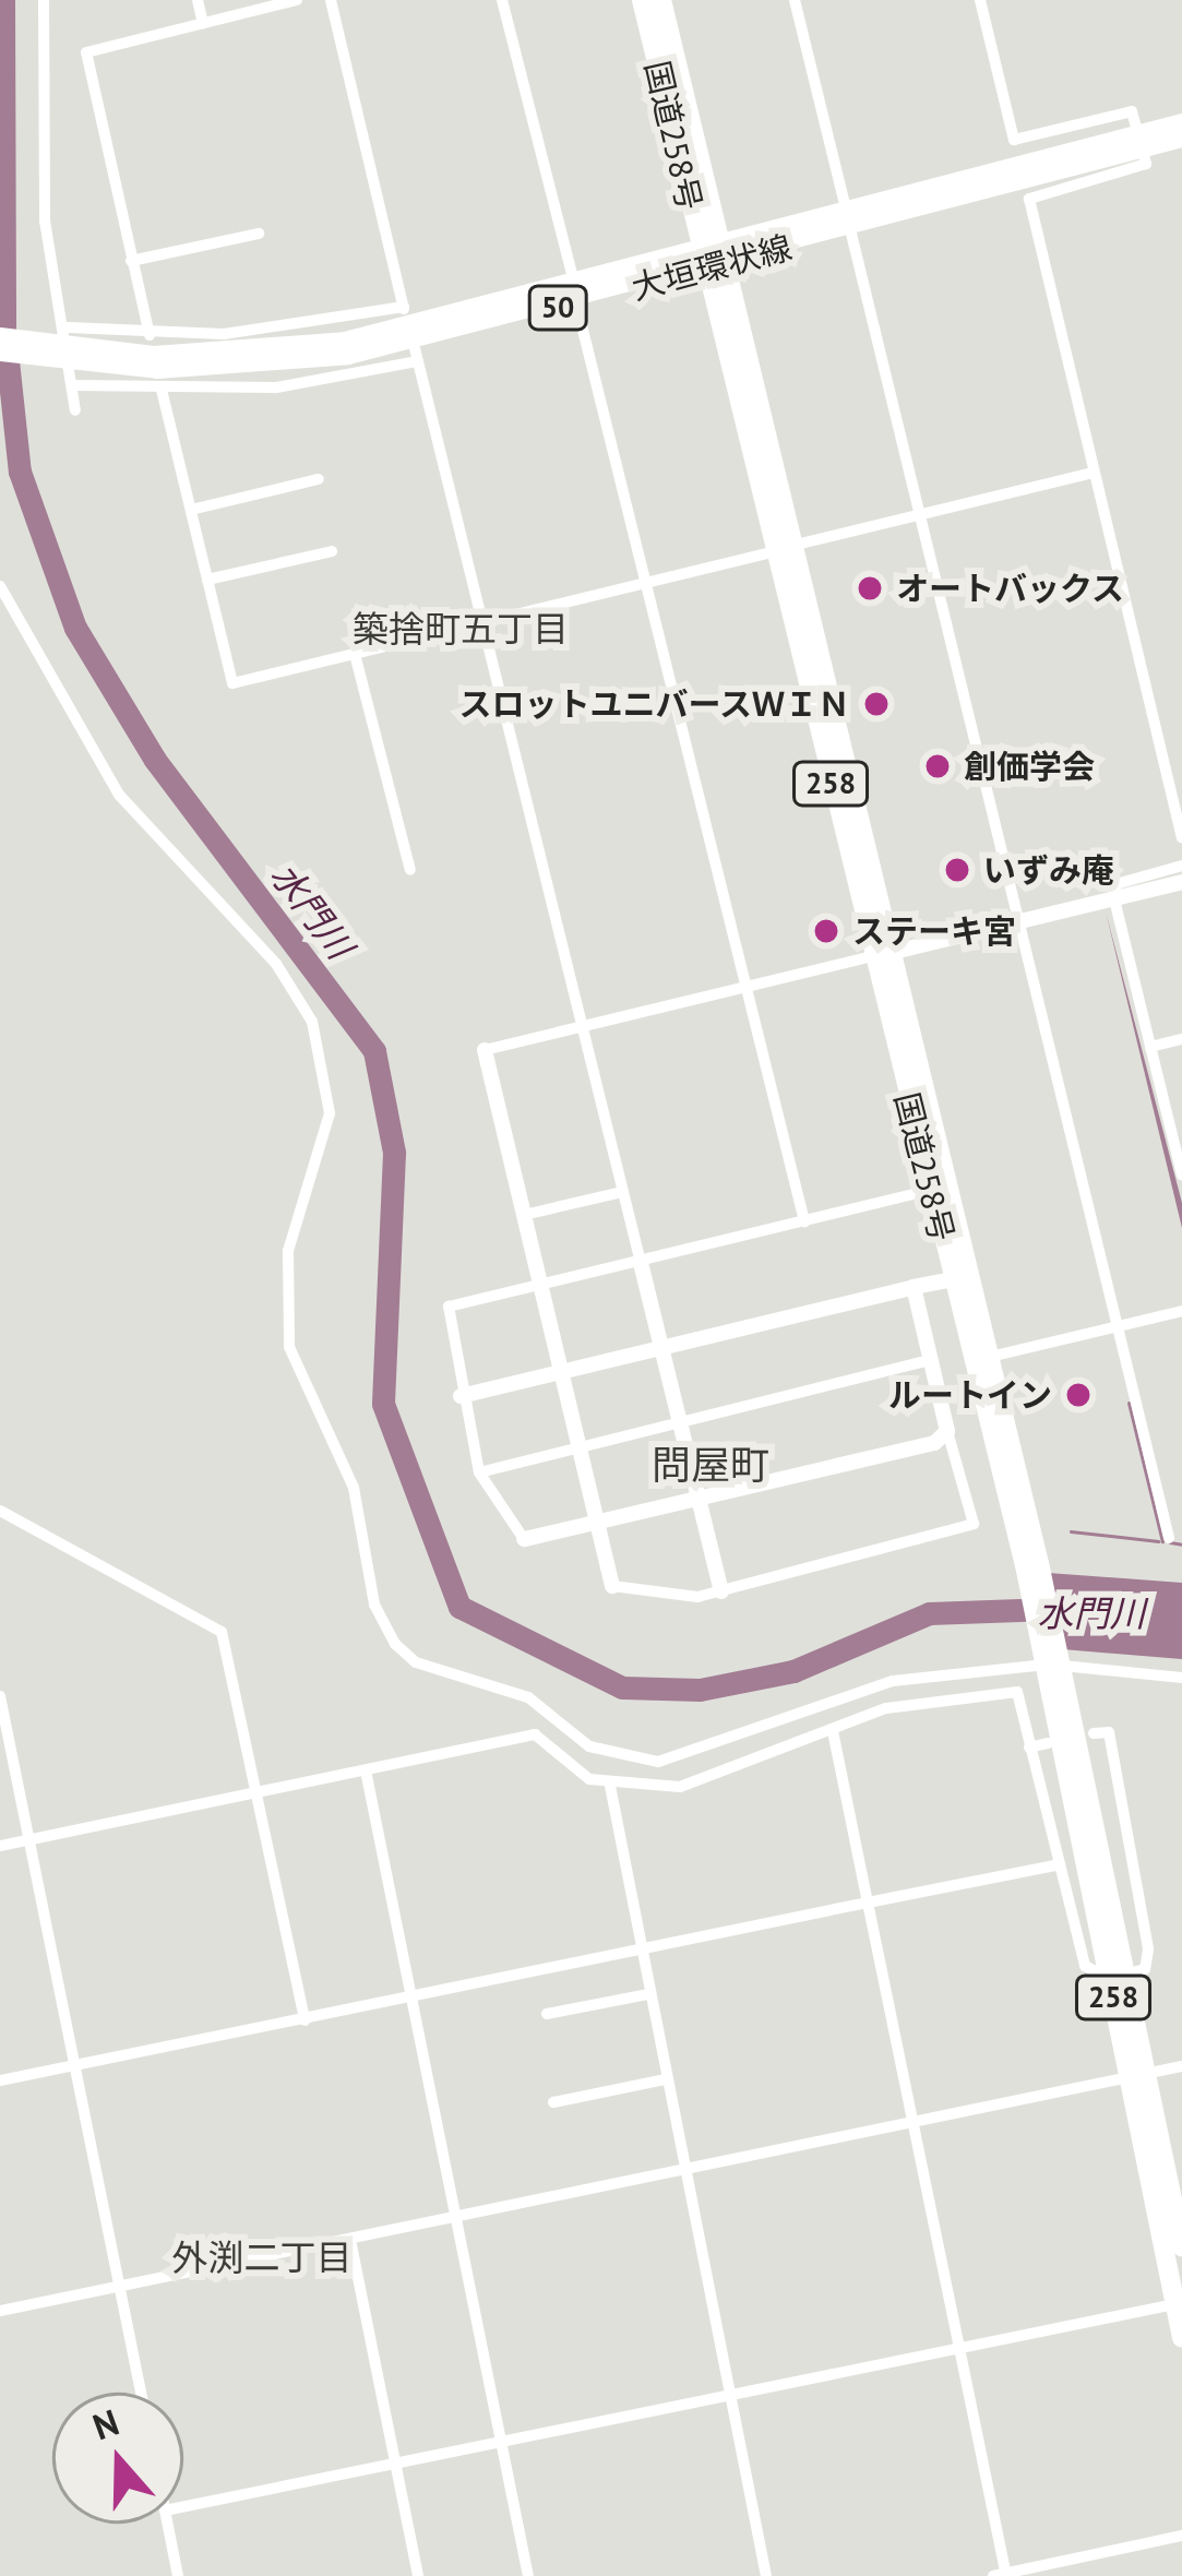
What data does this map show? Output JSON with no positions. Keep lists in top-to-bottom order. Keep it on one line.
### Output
{"streets":{"highway":["国道258号","258"],"main road":["大垣環状線","50"]},"crossings":[["国道258号","大垣環状線"]],"districts":["築捨町五丁目","問屋町","外渕二丁目"],"water":["水門川"],"places":["オートバックス","スロットユニバースＷＩＮ","創価学会","いずみ庵","ステーキ宮","ルートイン"],"north":"top"}
